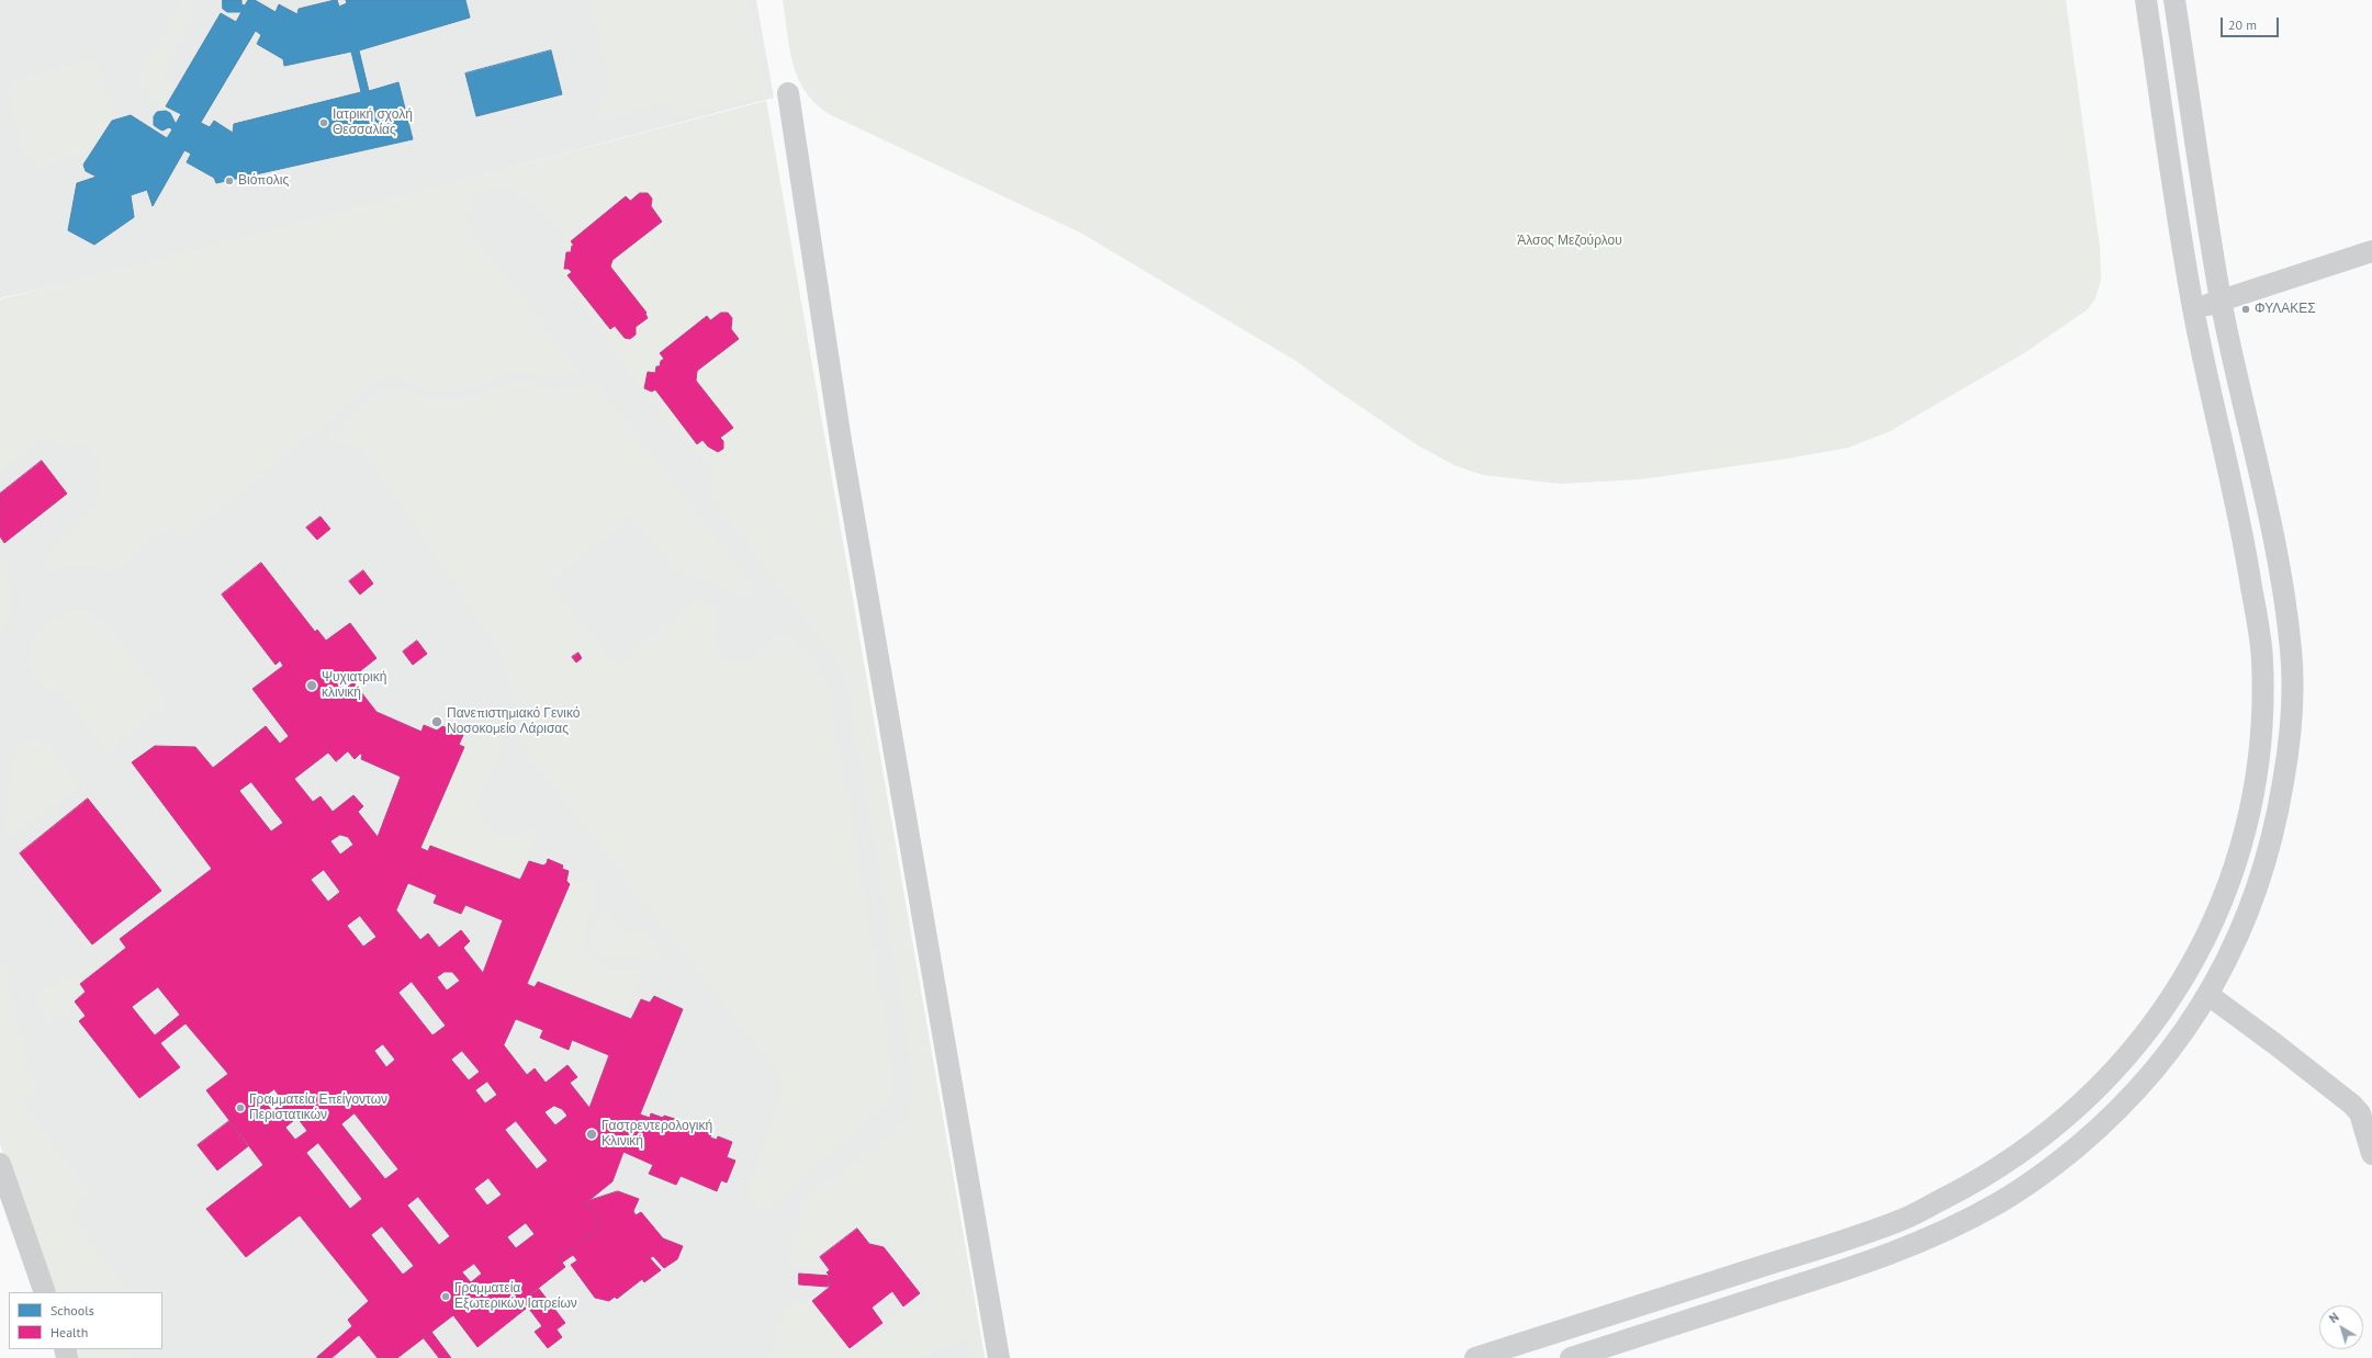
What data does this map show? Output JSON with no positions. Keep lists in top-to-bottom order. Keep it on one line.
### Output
{"parks":["Άλσος Μεζούρλου"],"places":["Ιατρική σχολή Θεσσαλίας","Βιόπολις","ΦΥΛΑΚΕΣ","Ψυχιατρική κλινική","Πανεπιστημιακό Γενικό Νοσοκομείο Λάρισας","Γραμματεία Επείγοντων Περιστατικών","Γαστρεντερολογική Κλινική","Γραμματεία Εξωτερικών Ιατρείων"],"legend":["Schools","Health"],"scale_bar":"20 m","north":"top left"}
